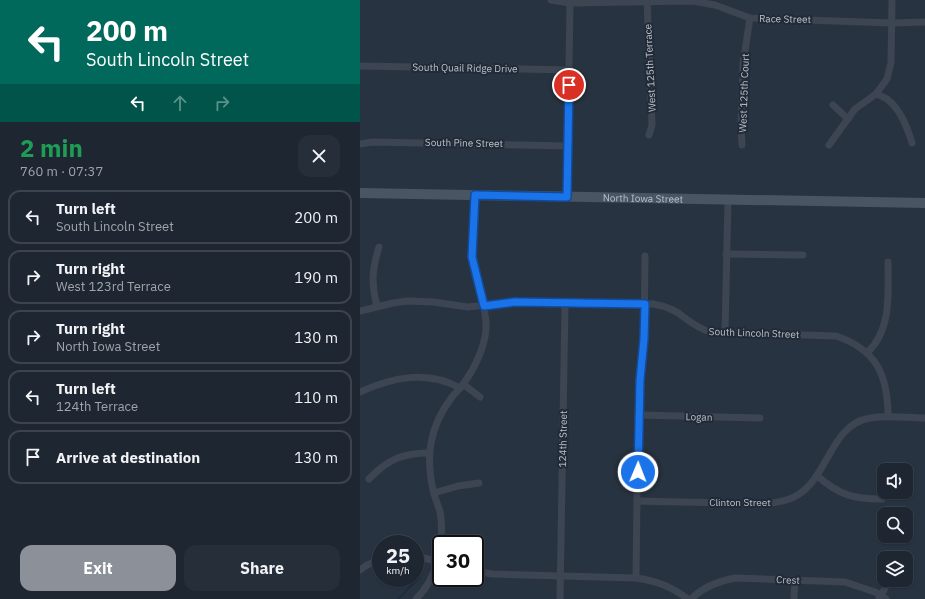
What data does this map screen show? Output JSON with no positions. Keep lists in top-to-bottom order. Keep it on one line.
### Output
{"streets":{"street":["Race Street","South Quail Ridge Drive","West 125th Terrace","West 125th Court","South Pine Street","North Iowa Street","South Lincoln Street","Logan","124th Street","Clinton Street","Crest"]},"crossings":[["Race Street","West 125th Terrace"],["Race Street","West 125th Court"],["South Lincoln Street","124th Street"],["South Lincoln Street","Clinton Street"]],"page":{"turn":["200 m","South Lincoln Street"],"heading":["2 min","760 m · 07:37"],"list":[{"name":"Turn left","note":"South Lincoln Street","value":"200 m"},{"name":"Turn right","note":"West 123rd Terrace","value":"190 m"},{"name":"Turn right","note":"North Iowa Street","value":"130 m"},{"name":"Turn left","note":"124th Terrace","value":"110 m"},{"name":"Arrive at destination","value":"130 m"}],"speed":"25 km/h","limit":"30","buttons":["Exit","Share"]}}
